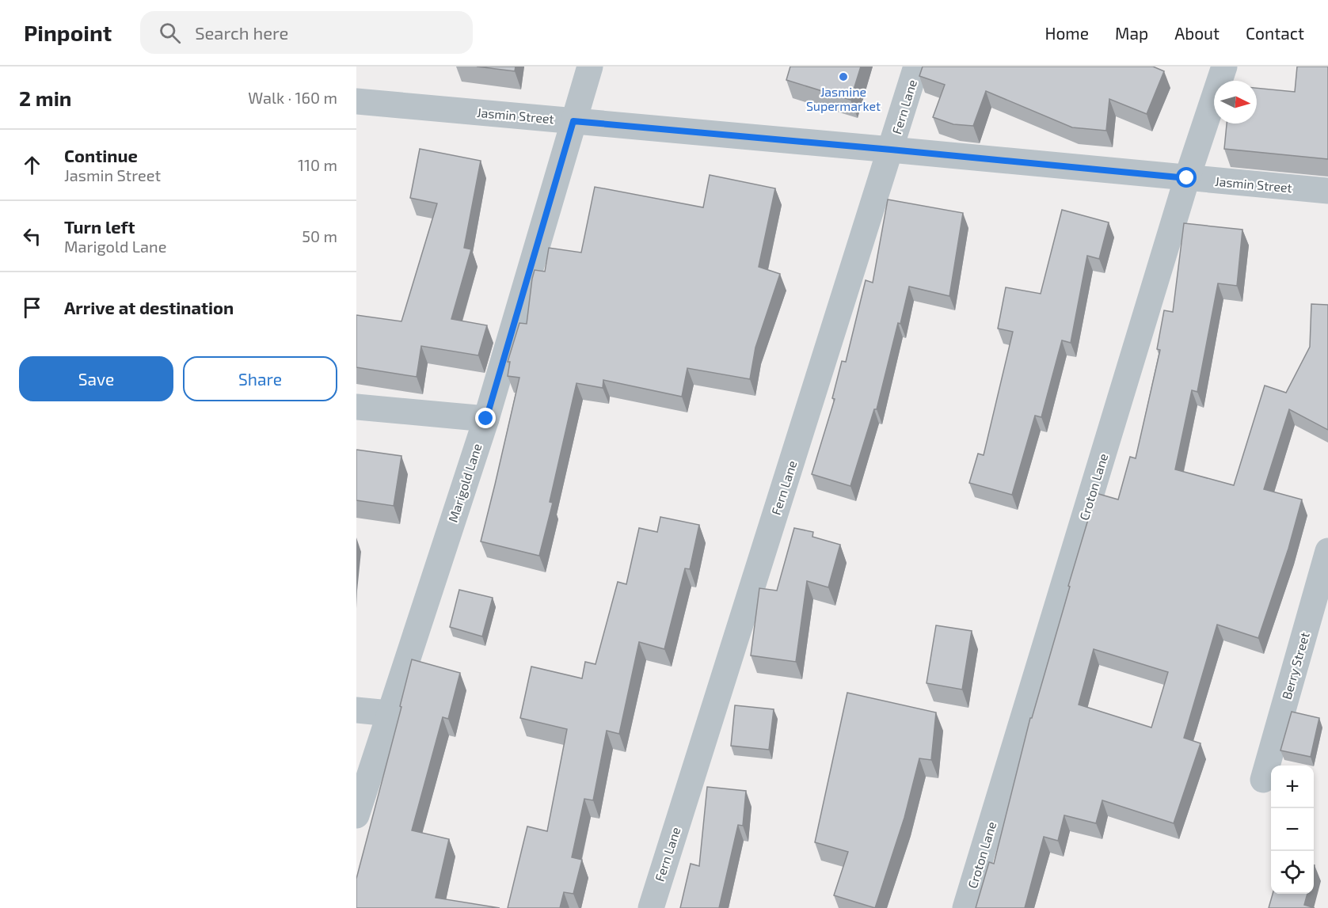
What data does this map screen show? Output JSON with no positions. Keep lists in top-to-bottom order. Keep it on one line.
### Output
{"streets":{"street":["Fern Lane","Jasmin Street","Marigold Lane","Croton Lane","Berry Street"]},"crossings":[["Fern Lane","Jasmin Street"],["Jasmin Street","Marigold Lane"],["Jasmin Street","Croton Lane"]],"places":["Jasmine Supermarket"],"north":"right","page":{"header":"Pinpoint","search":"Search here","nav":["Home","Map","About","Contact"],"heading":["2 min","Walk · 160 m"],"list":[["Continue","Jasmin Street","110 m"],["Turn left","Marigold Lane","50 m"],"Arrive at destination"],"buttons":["Save","Share"],"map_buttons":["+","−"]}}
